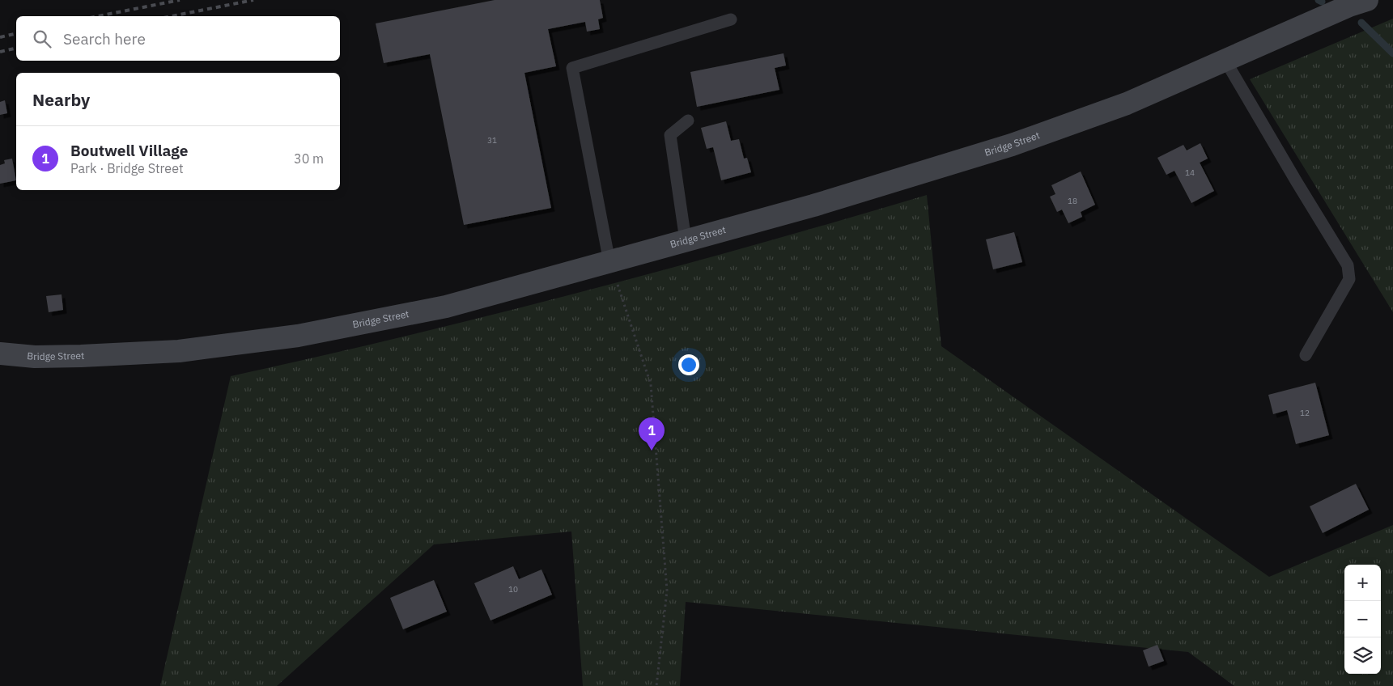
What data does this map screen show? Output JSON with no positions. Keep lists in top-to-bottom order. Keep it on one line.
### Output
{"streets":{"main road":["Bridge Street"]},"house_numbers":["31","14","18","12","10"],"page":{"search":"Search here","heading":"Nearby","list":[{"mark":"1","name":"Boutwell Village","note":"Park · Bridge Street","value":"30 m"}],"pins":"1","map_buttons":["+","−"]}}
